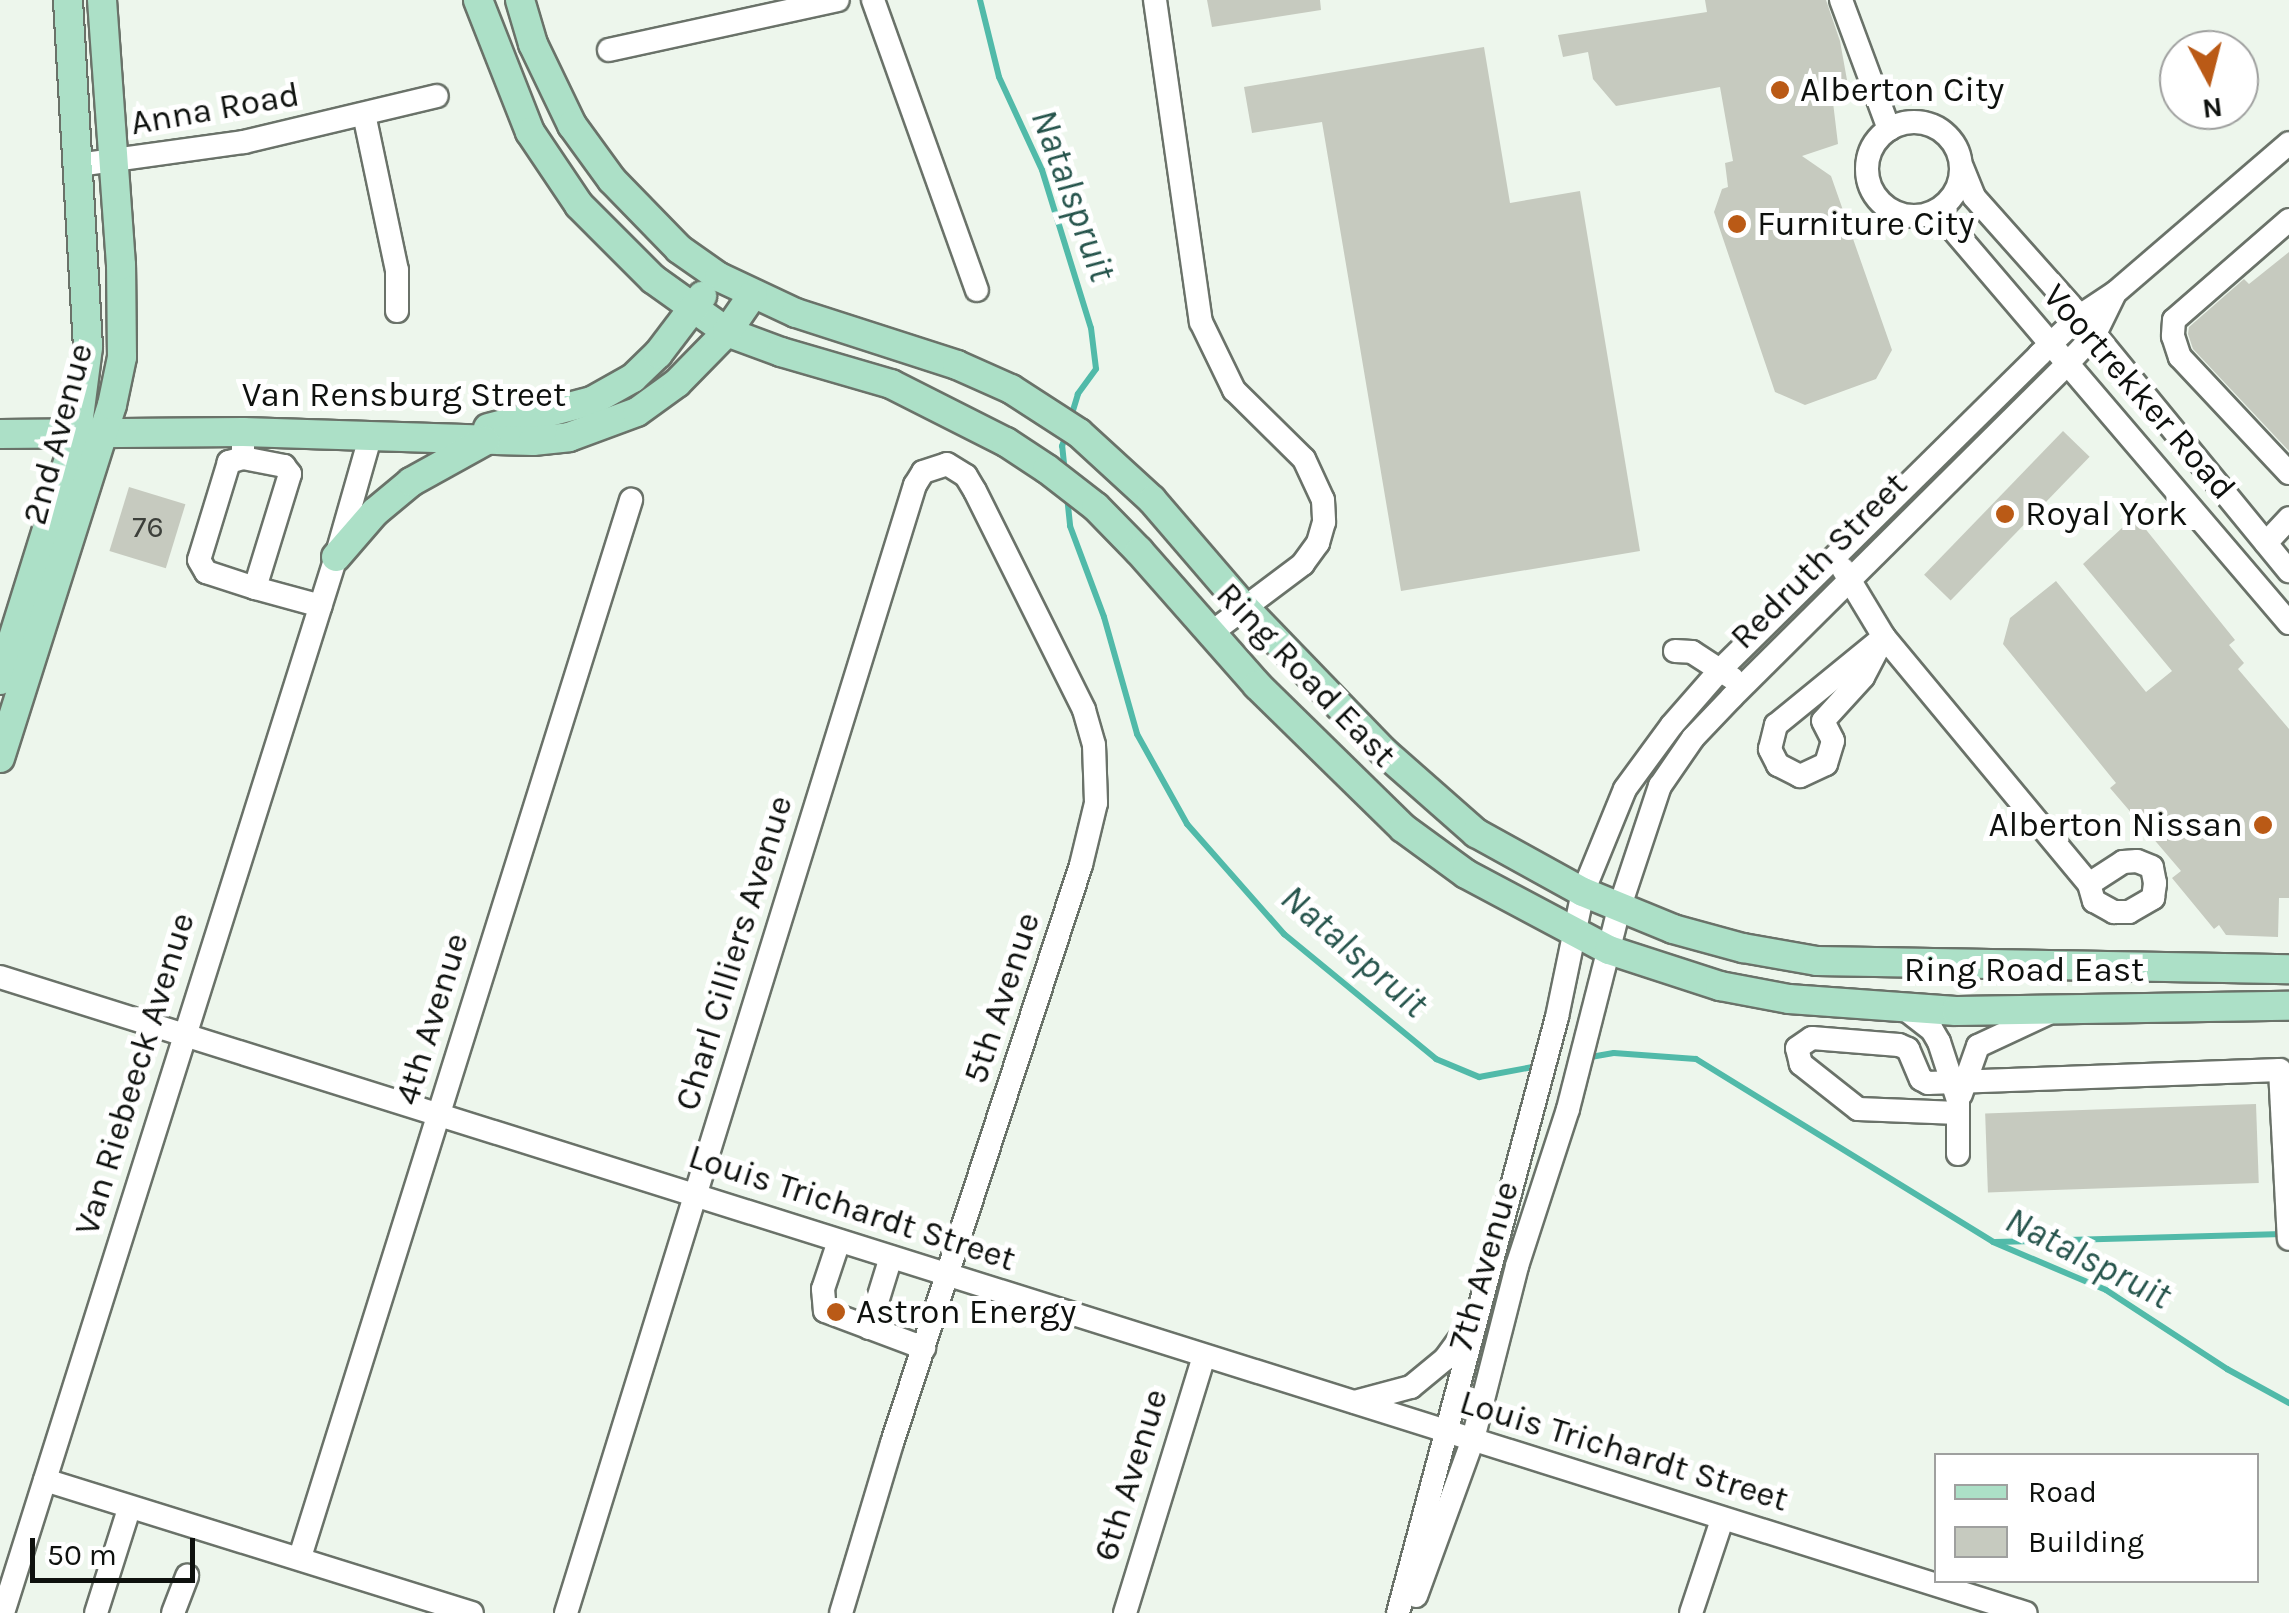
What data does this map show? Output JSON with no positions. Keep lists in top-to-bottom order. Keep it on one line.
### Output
{"streets":{"main road":["Van Rensburg Street","2nd Avenue","Ring Road East"],"street":["Anna Road","Voortrekker Road","Redruth Street","Charl Cilliers Avenue","5th Avenue","4th Avenue","Van Riebeeck Avenue","Louis Trichardt Street","7th Avenue","6th Avenue"]},"crossings":[["Anna Road","2nd Avenue"],["Voortrekker Road","Redruth Street"],["Van Rensburg Street","2nd Avenue"],["Van Rensburg Street","Ring Road East"],["Van Rensburg Street","Van Riebeeck Avenue"],["Redruth Street","Ring Road East"],["Redruth Street","7th Avenue"],["Ring Road East","7th Avenue"],["Charl Cilliers Avenue","5th Avenue"],["Charl Cilliers Avenue","Louis Trichardt Street"],["5th Avenue","Louis Trichardt Street"],["4th Avenue","Louis Trichardt Street"],["Van Riebeeck Avenue","Louis Trichardt Street"],["Louis Trichardt Street","7th Avenue"],["Louis Trichardt Street","6th Avenue"]],"water":["Natalspruit"],"places":["Alberton City","Furniture City","Royal York","Alberton Nissan","Astron Energy"],"house_numbers":["76"],"legend":["Road","Building"],"scale_bar":"50 m","north":"bottom"}
